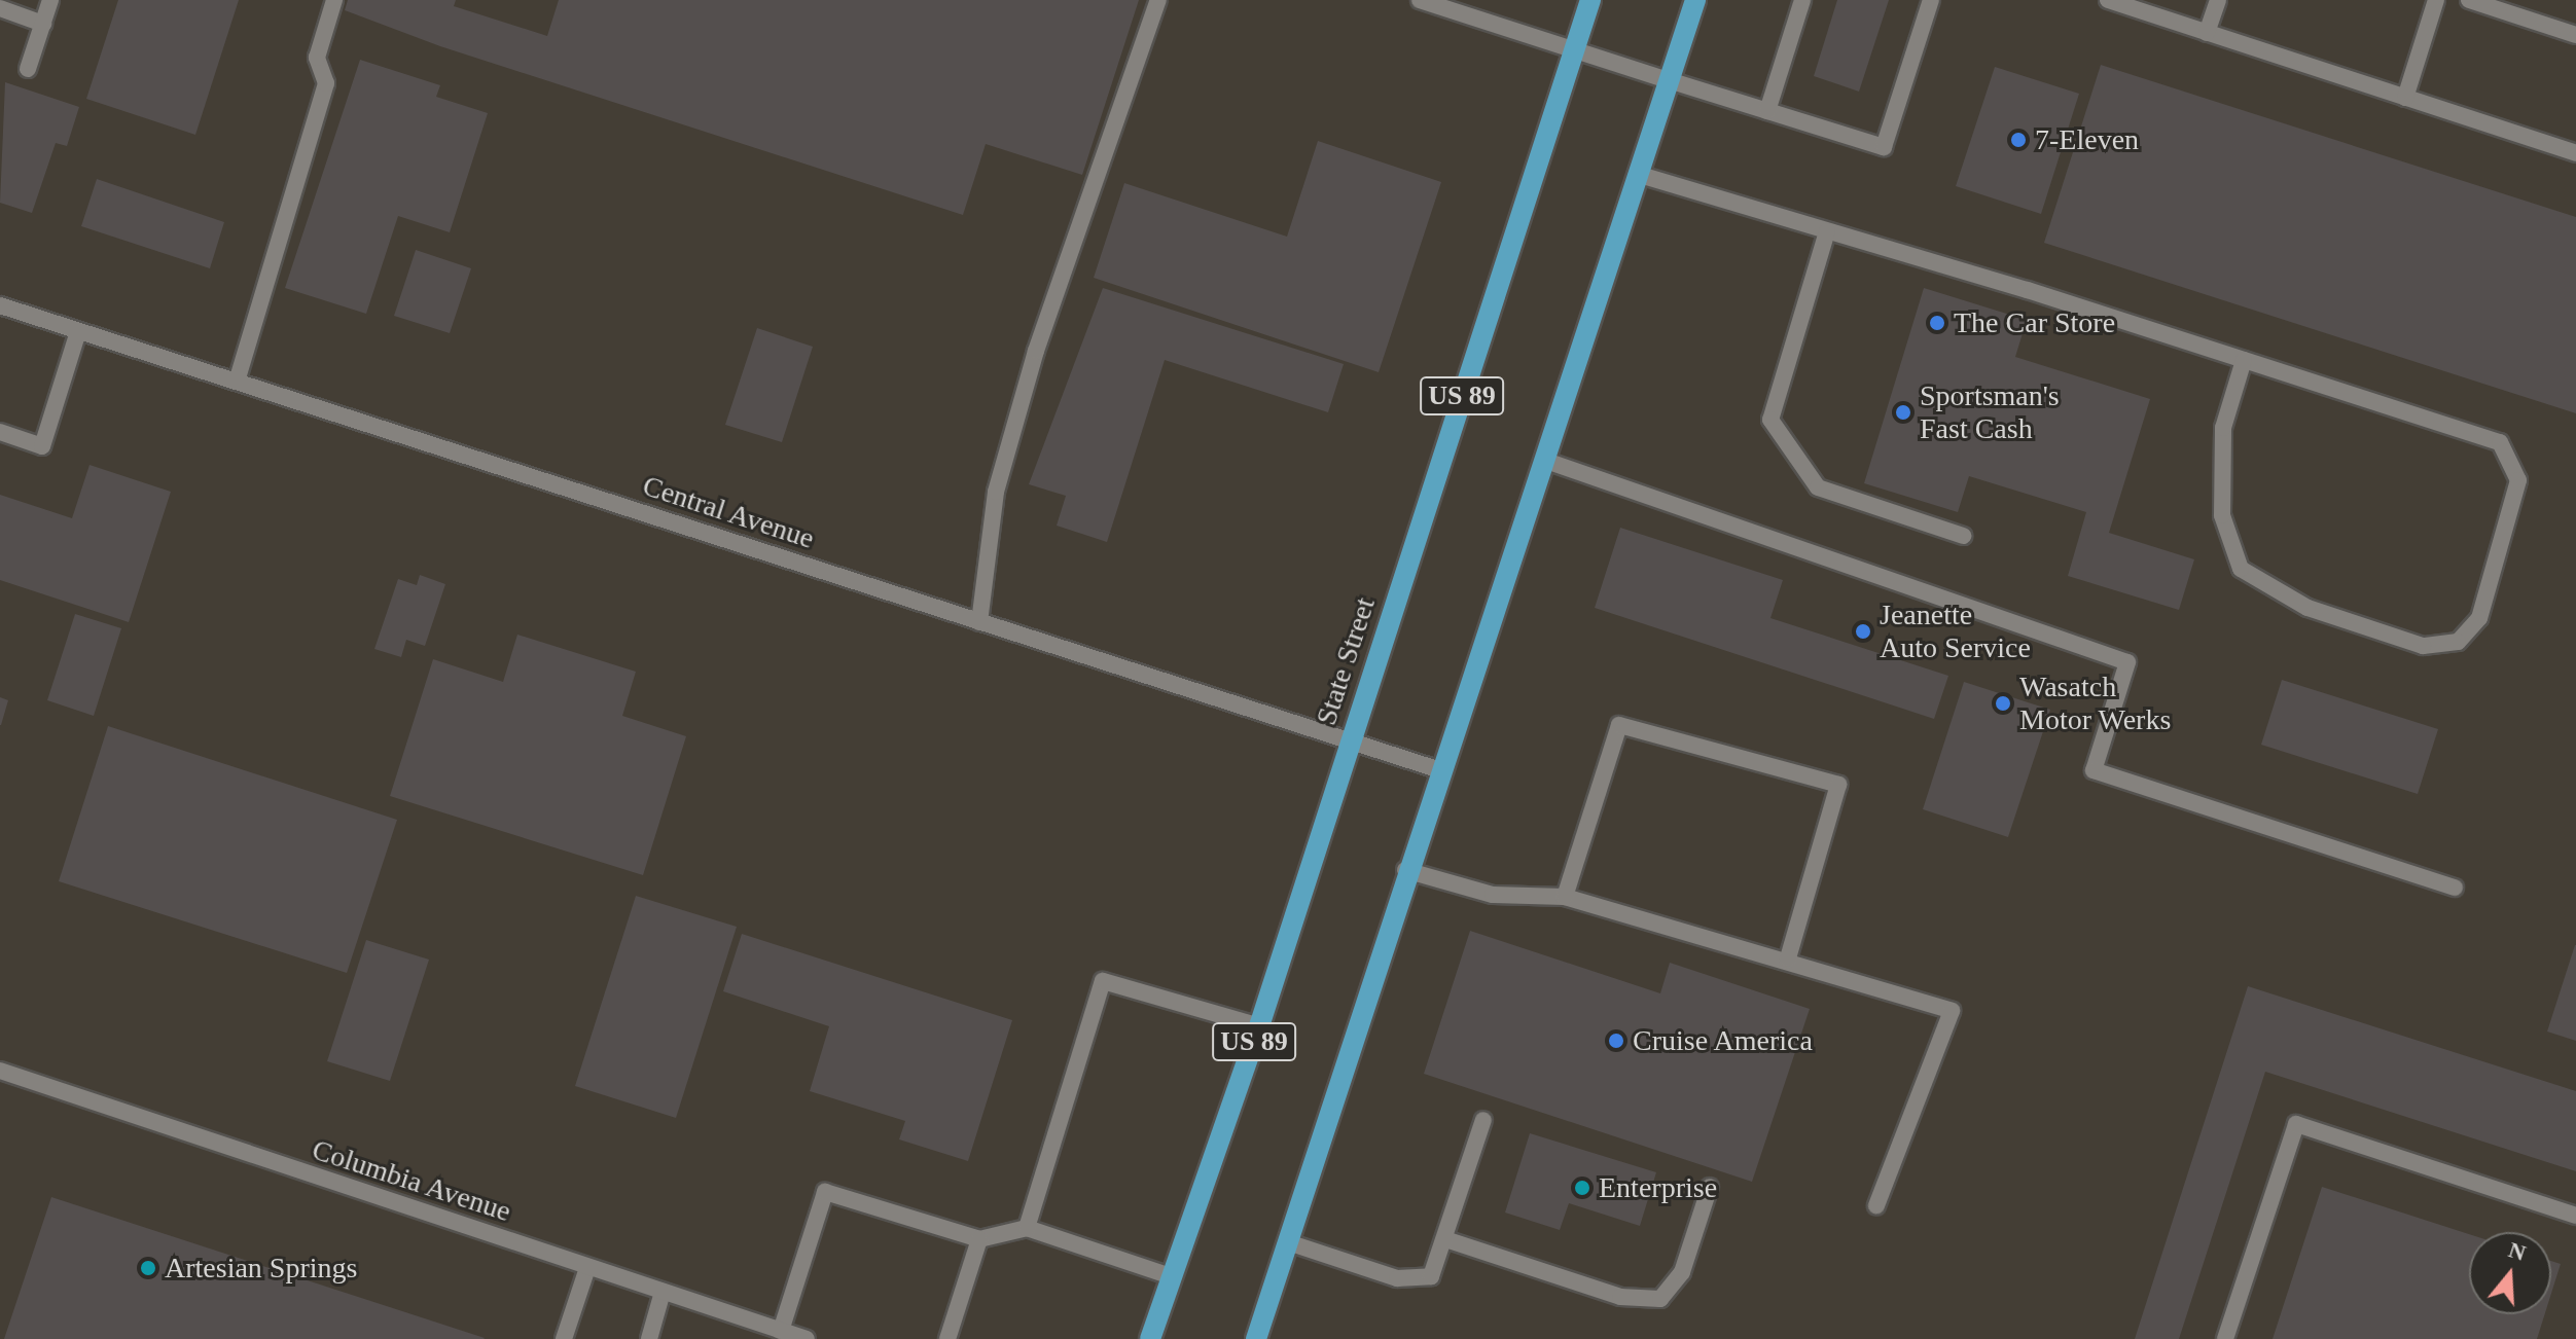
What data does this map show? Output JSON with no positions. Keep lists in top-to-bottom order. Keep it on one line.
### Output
{"streets":{"main road":["US 89","State Street"],"street":["Central Avenue","Columbia Avenue"]},"crossings":[["Central Avenue","State Street"]],"places":["7-Eleven","The Car Store","Sportsman's Fast Cash","Jeanette Auto Service","Wasatch Motor Werks","Cruise America","Enterprise","Artesian Springs"],"north":"top"}
